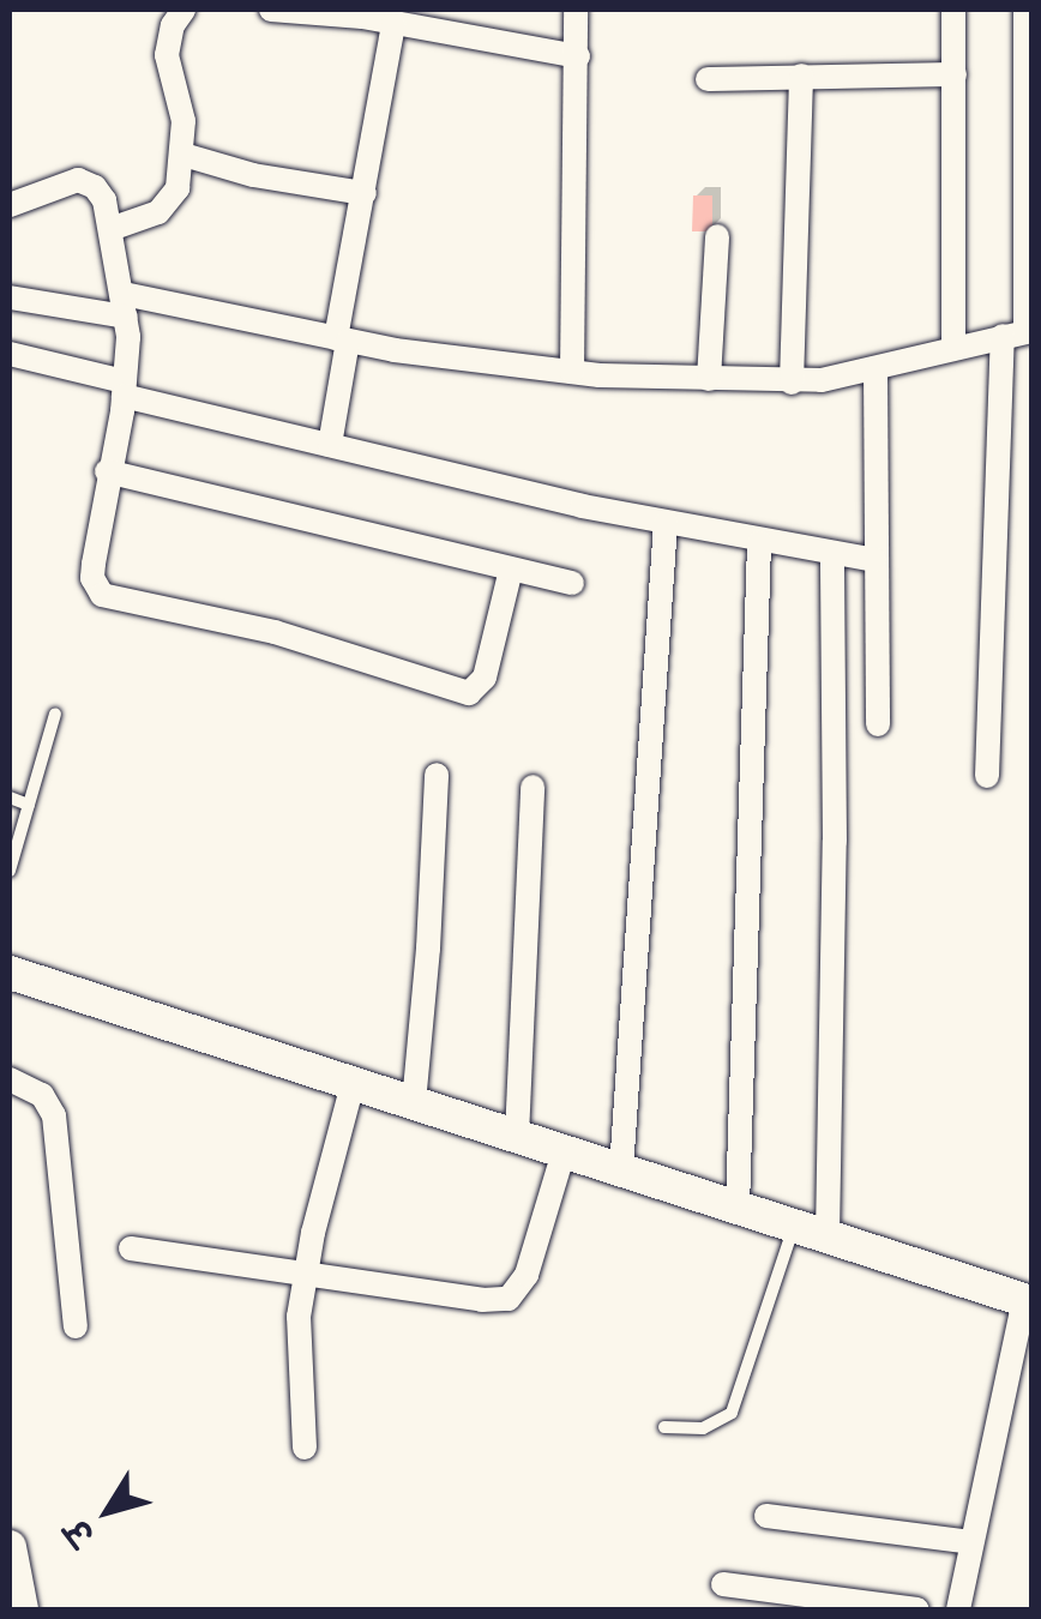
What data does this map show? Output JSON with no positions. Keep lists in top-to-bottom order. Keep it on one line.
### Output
{"north":"bottom left"}
